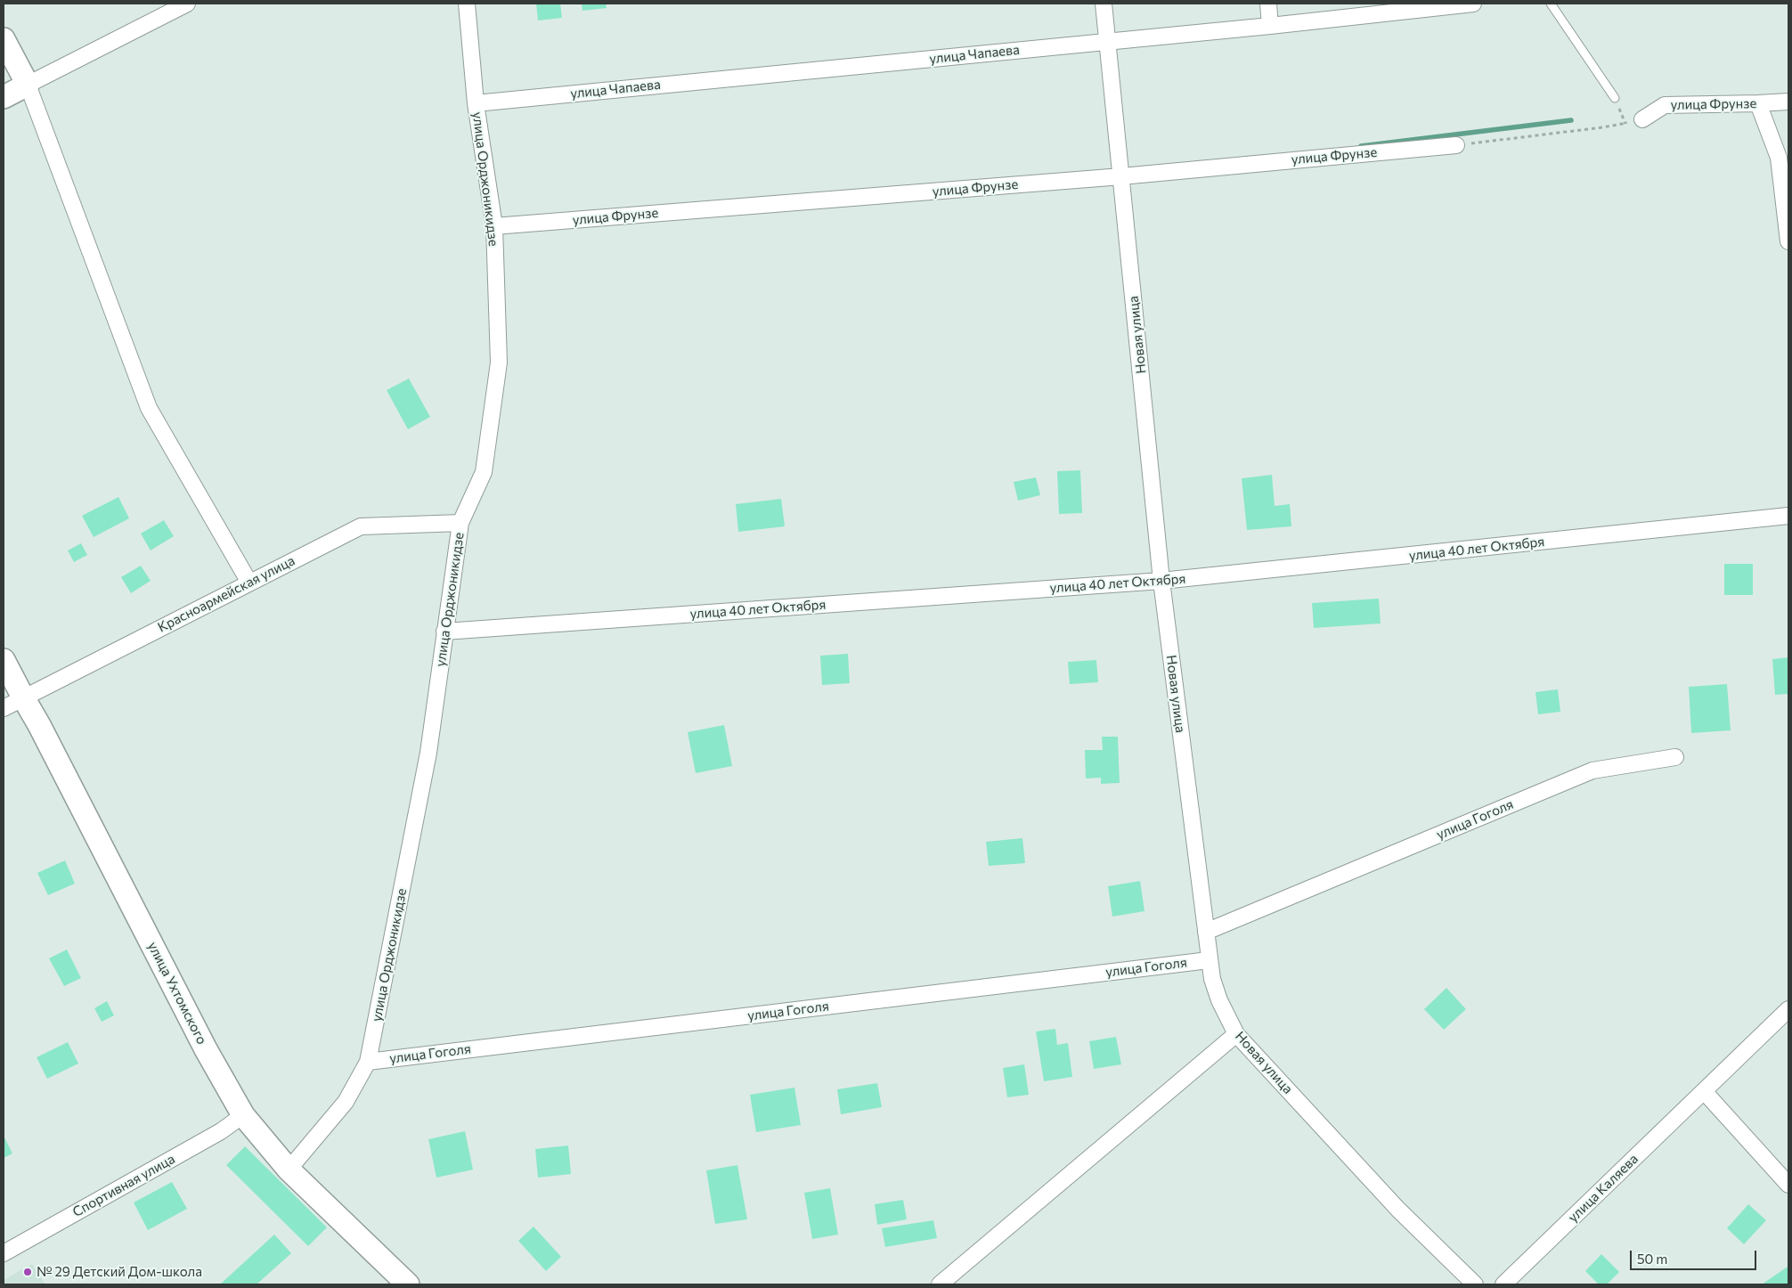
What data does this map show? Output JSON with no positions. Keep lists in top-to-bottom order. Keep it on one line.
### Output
{"streets":{"main road":["улица Ухтомского"],"street":["улица Чапаева","улица Фрунзе","улица Орджоникидзе","Новая улица","улица 40 лет Октября","Красноармейская улица","улица Гоголя","Спортивная улица","улица Каляева"]},"crossings":[["улица Чапаева","улица Орджоникидзе"],["улица Чапаева","Новая улица"],["улица Фрунзе","улица Орджоникидзе"],["улица Фрунзе","Новая улица"],["улица Орджоникидзе","улица 40 лет Октября"],["улица Орджоникидзе","Красноармейская улица"],["улица Орджоникидзе","улица Гоголя"],["улица Орджоникидзе","улица Ухтомского"],["Новая улица","улица 40 лет Октября"],["Новая улица","улица Гоголя"],["Красноармейская улица","улица Ухтомского"],["улица Ухтомского","Спортивная улица"]],"places":["№ 29 Детский Дом-школа"],"scale_bar":"50 m"}
